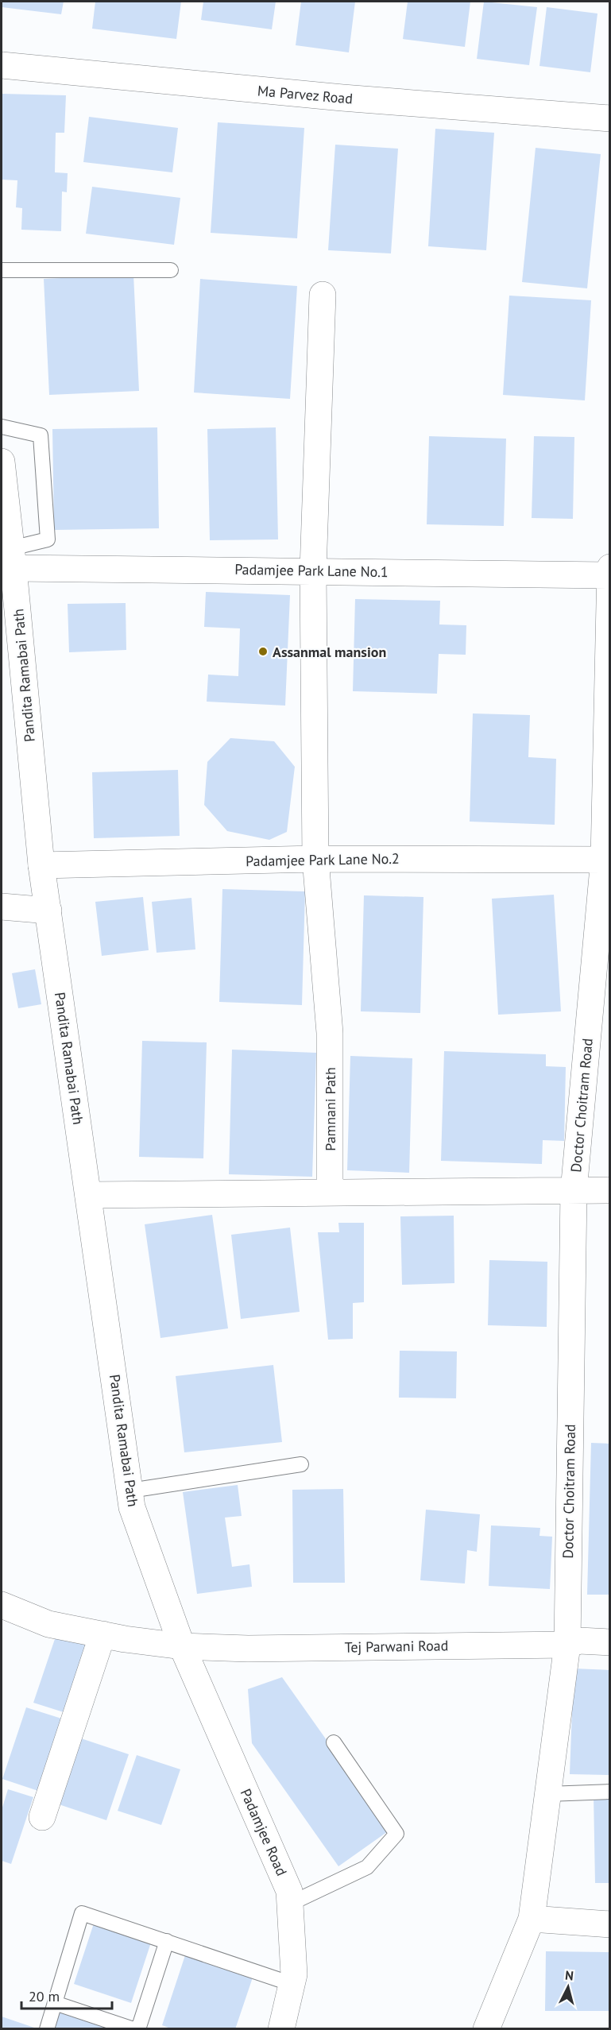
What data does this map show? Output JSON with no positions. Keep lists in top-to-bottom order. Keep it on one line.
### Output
{"streets":{"street":["Ma Parvez Road","Padamjee Park Lane No.1","Pandita Ramabai Path","Padamjee Park Lane No.2","Doctor Choitram Road","Pamnani Path","Tej Parwani Road","Padamjee Road"]},"crossings":[["Padamjee Park Lane No.1","Pandita Ramabai Path"],["Padamjee Park Lane No.1","Doctor Choitram Road"],["Padamjee Park Lane No.1","Pamnani Path"],["Pandita Ramabai Path","Padamjee Park Lane No.2"],["Pandita Ramabai Path","Tej Parwani Road"],["Pandita Ramabai Path","Padamjee Road"],["Padamjee Park Lane No.2","Doctor Choitram Road"],["Padamjee Park Lane No.2","Pamnani Path"],["Doctor Choitram Road","Tej Parwani Road"],["Tej Parwani Road","Padamjee Road"]],"places":["Assanmal mansion"],"scale_bar":"20 m","north":"top"}
